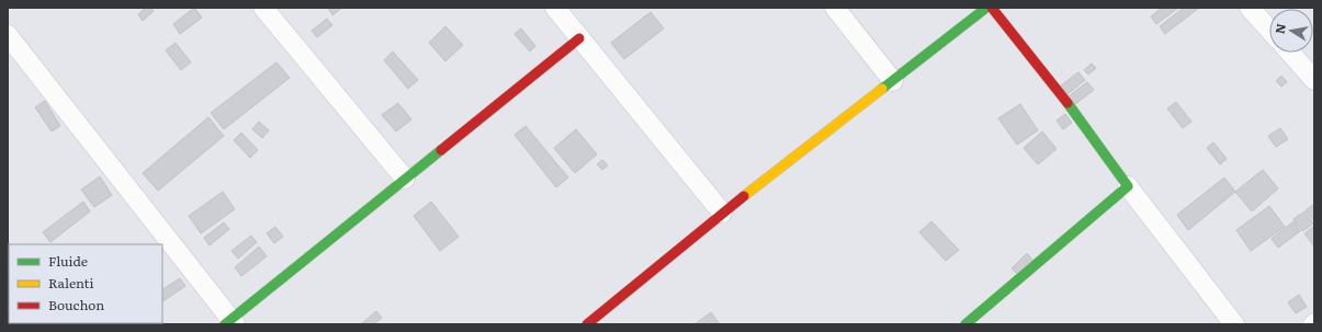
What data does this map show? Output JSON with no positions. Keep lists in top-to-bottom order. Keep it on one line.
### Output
{"legend":["Fluide","Ralenti","Bouchon"],"north":"left"}
